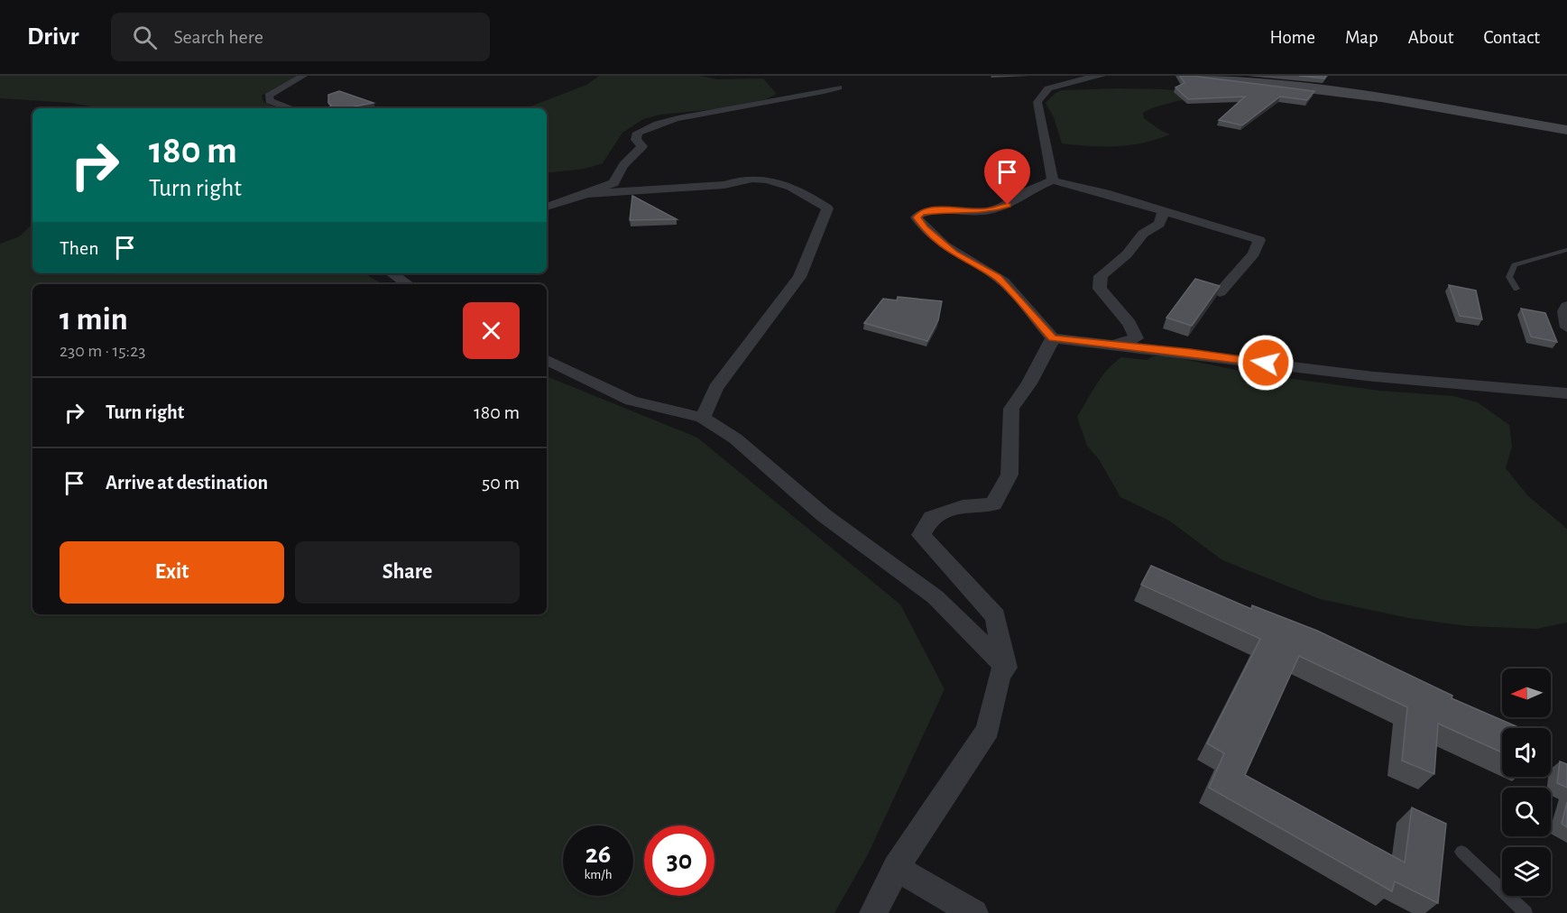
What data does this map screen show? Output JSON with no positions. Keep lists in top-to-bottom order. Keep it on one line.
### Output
{"north":"left","page":{"header":"Drivr","search":"Search here","nav":["Home","Map","About","Contact"],"turn":["180 m","Turn right"],"then":"Then","heading":["1 min","230 m · 15:23"],"list":[{"name":"Turn right","value":"180 m"},{"name":"Arrive at destination","value":"50 m"}],"buttons":["Exit","Share"],"speed":"26 km/h","limit":"30"}}
